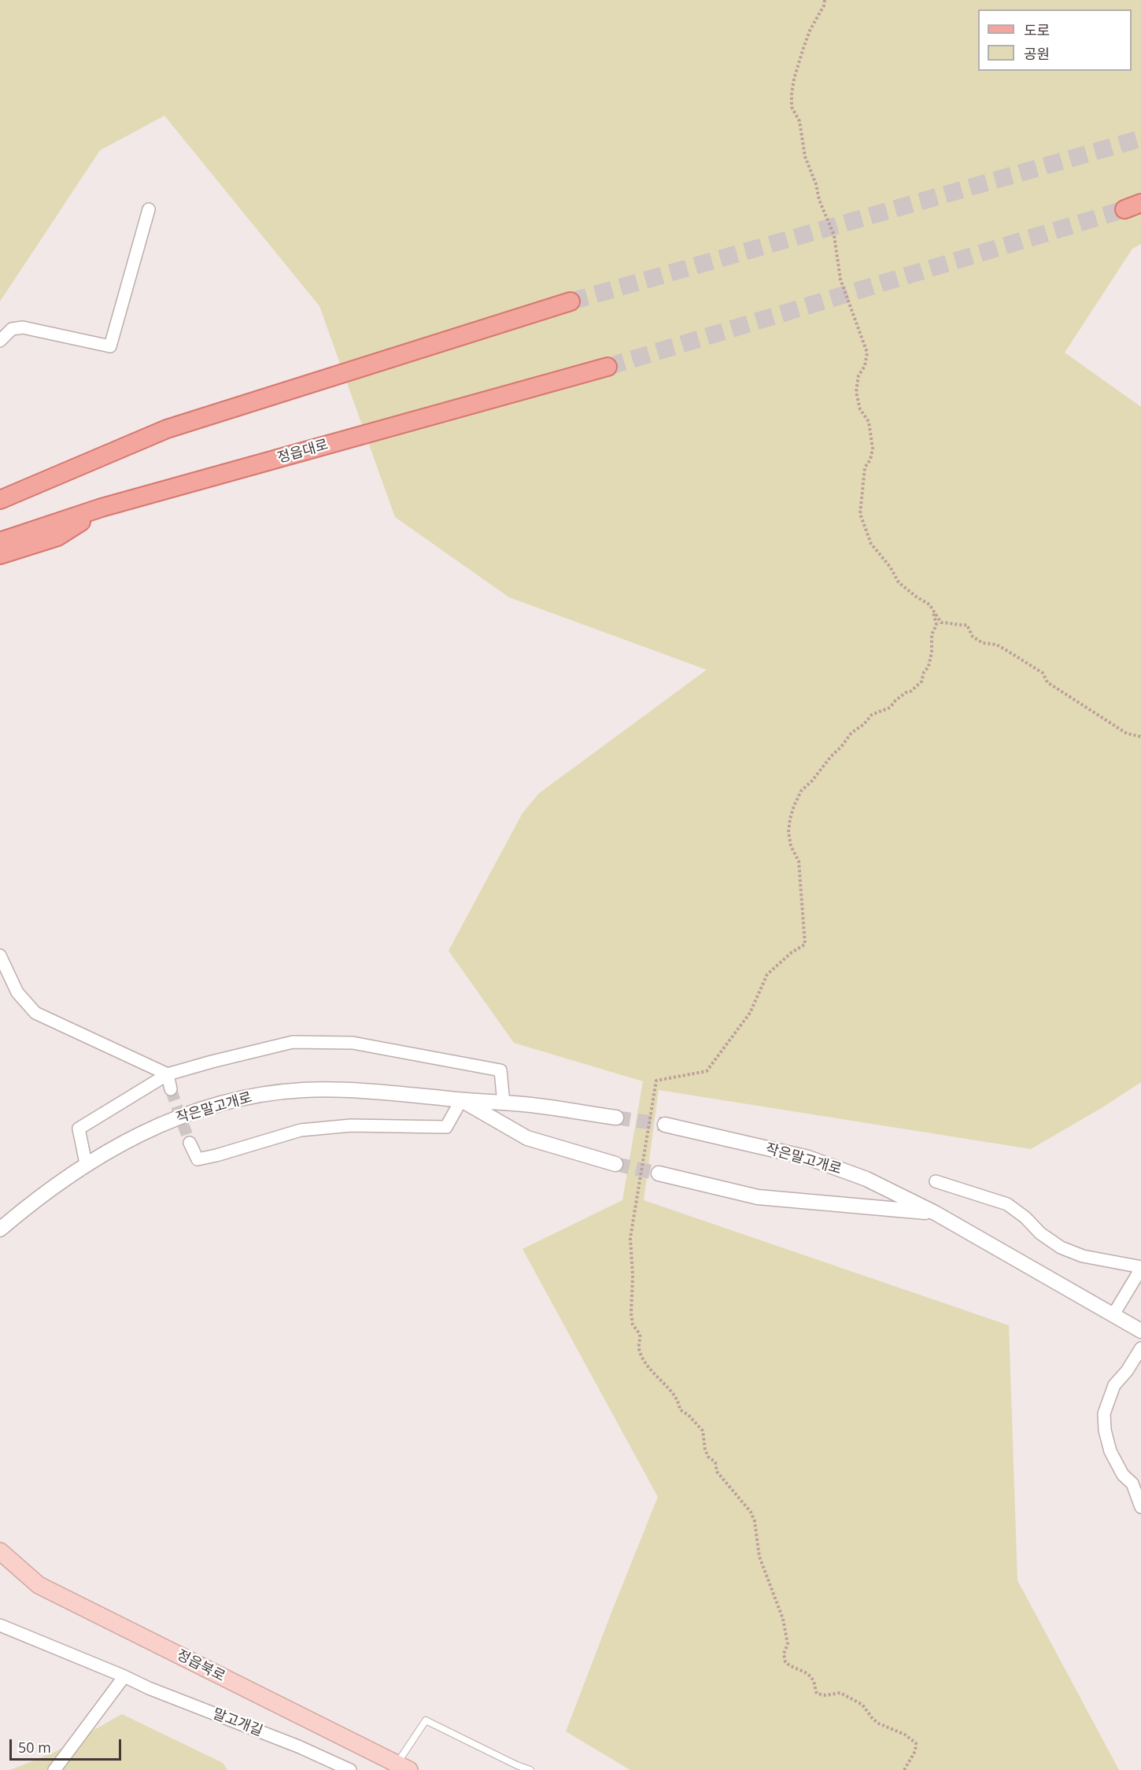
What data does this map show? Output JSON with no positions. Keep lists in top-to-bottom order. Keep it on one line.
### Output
{"streets":{"main road":["정읍대로","정읍북로"],"street":["작은말고개로","말고개길"]},"legend":["도로","공원"],"scale_bar":"50 m"}
